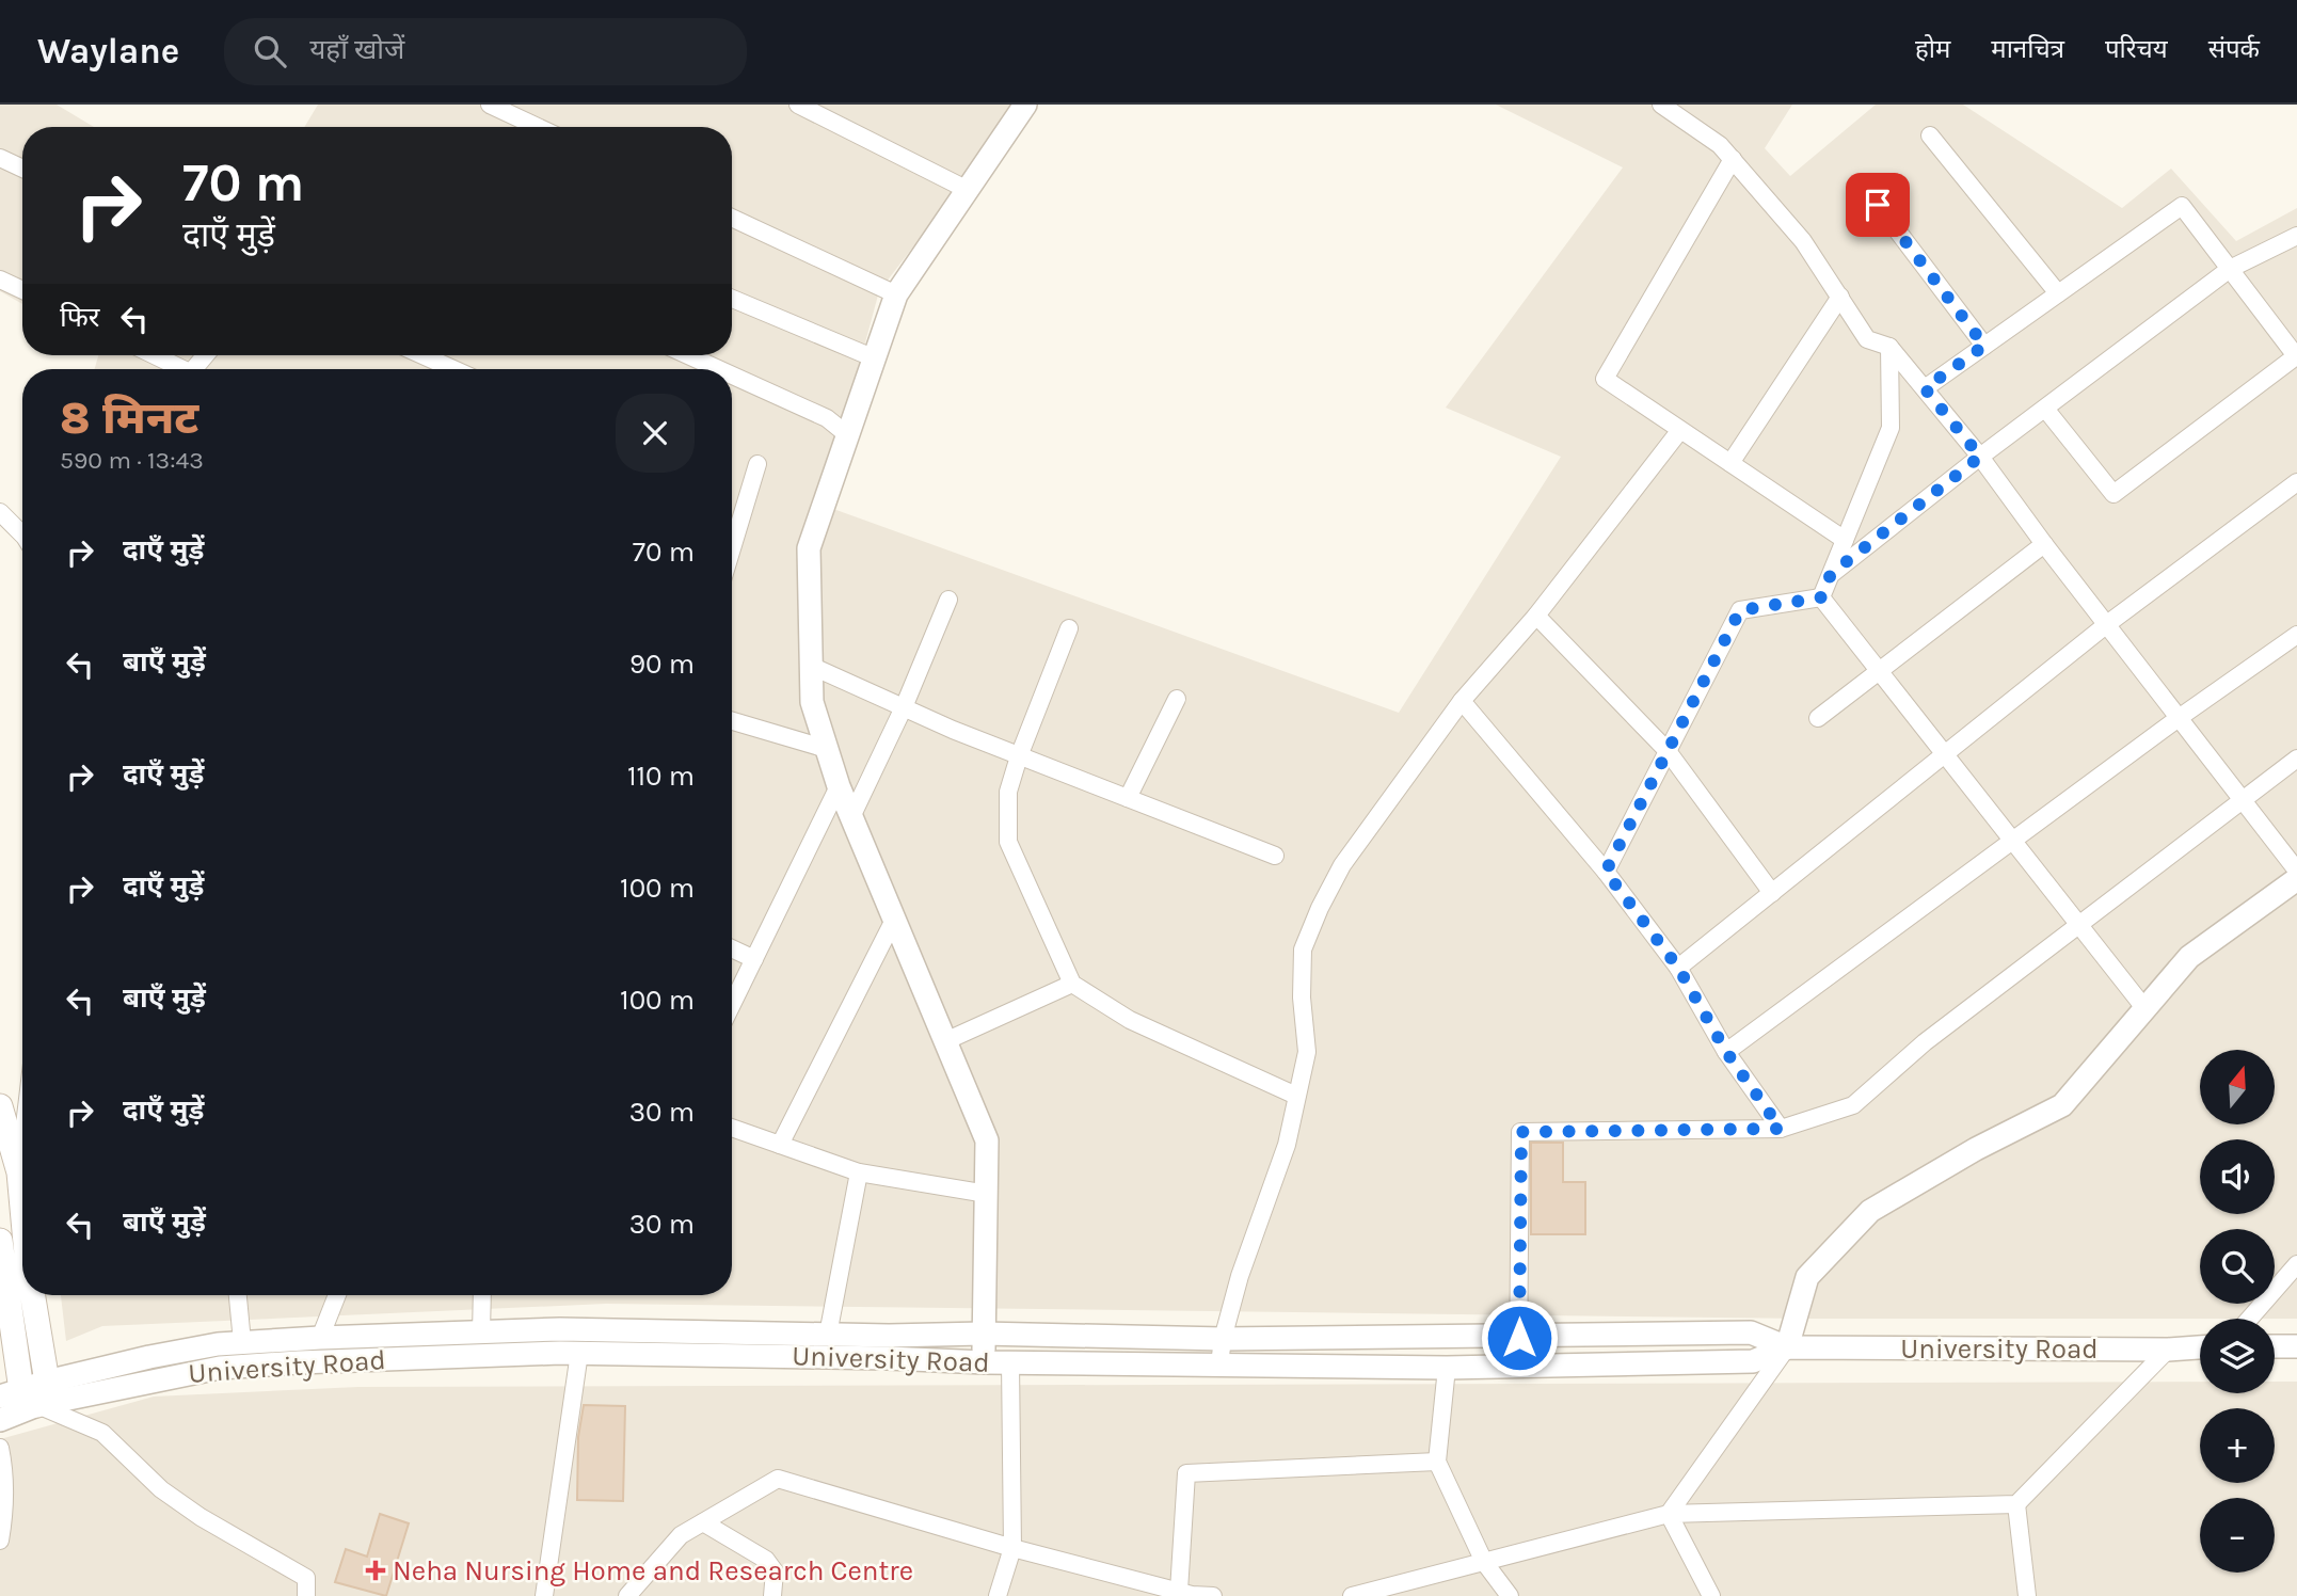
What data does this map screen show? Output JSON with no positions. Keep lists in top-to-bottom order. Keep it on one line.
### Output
{"streets":{"street":["University Road"]},"places":{"health":["Neha Nursing Home and Research Centre"]},"north":"top","page":{"header":"Waylane","search":"यहाँ खोजें","nav":["होम","मानचित्र","परिचय","संपर्क"],"turn":["70 m","दाएँ मुड़ें"],"then":"फिर","heading":["8 मिनट","590 m · 13:43"],"list":[{"name":"दाएँ मुड़ें","value":"70 m"},{"name":"बाएँ मुड़ें","value":"90 m"},{"name":"दाएँ मुड़ें","value":"110 m"},{"name":"दाएँ मुड़ें","value":"100 m"},{"name":"बाएँ मुड़ें","value":"100 m"},{"name":"दाएँ मुड़ें","value":"30 m"},{"name":"बाएँ मुड़ें","value":"30 m"}],"map_buttons":["+","−"]}}
